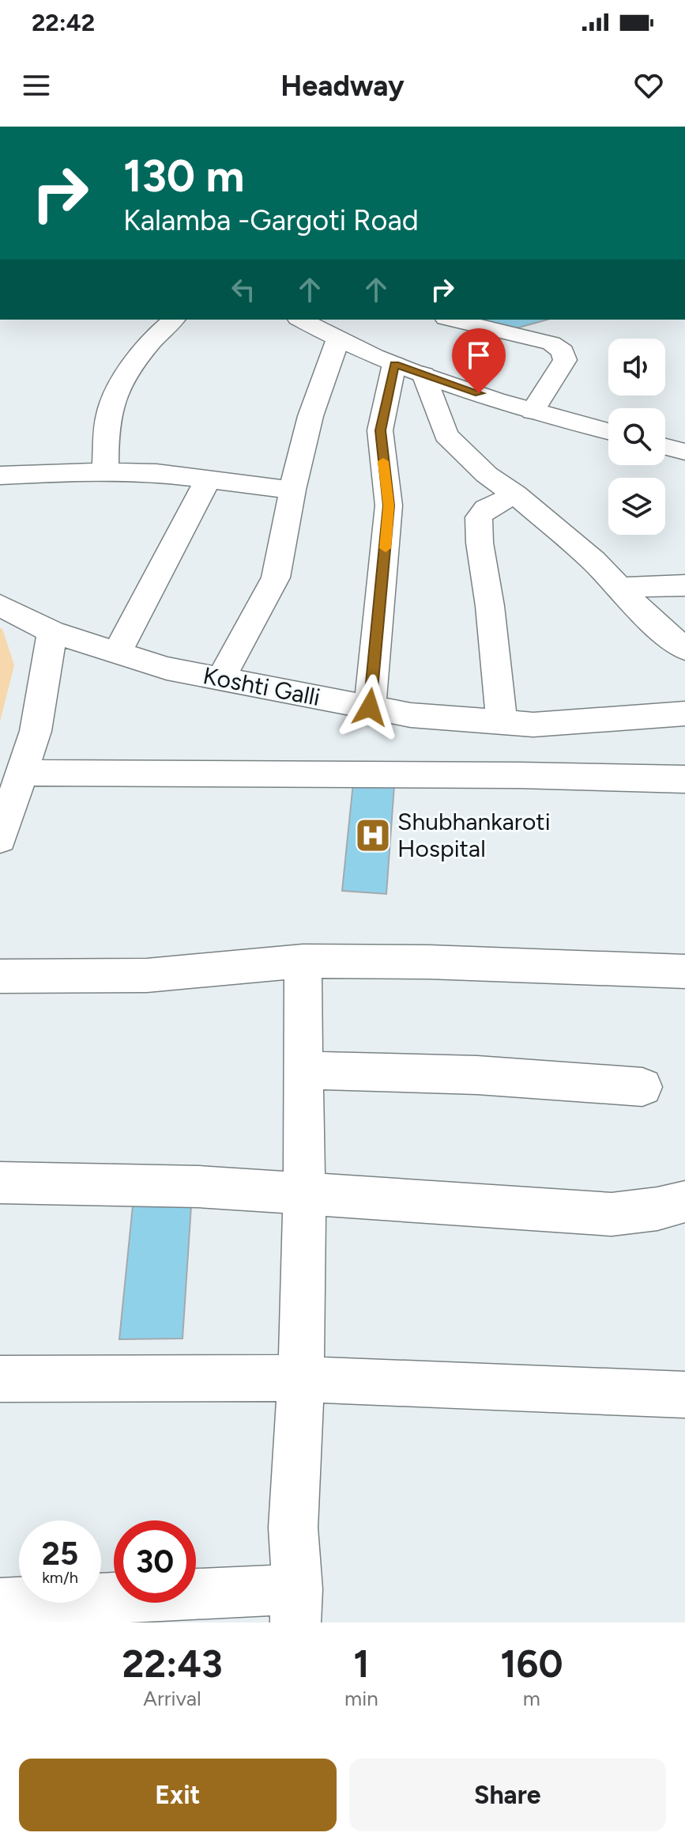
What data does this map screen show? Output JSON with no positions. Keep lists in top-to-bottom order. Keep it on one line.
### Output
{"streets":{"street":["Koshti Galli"]},"places":{"hospital":["Shubhankaroti Hospital"]},"page":{"status":"22:42","header":"Headway","turn":["130 m","Kalamba -Gargoti Road"],"speed":"25 km/h","limit":"30","eta":["22:43","Arrival","1","min","160","m"],"buttons":["Exit","Share"]}}
